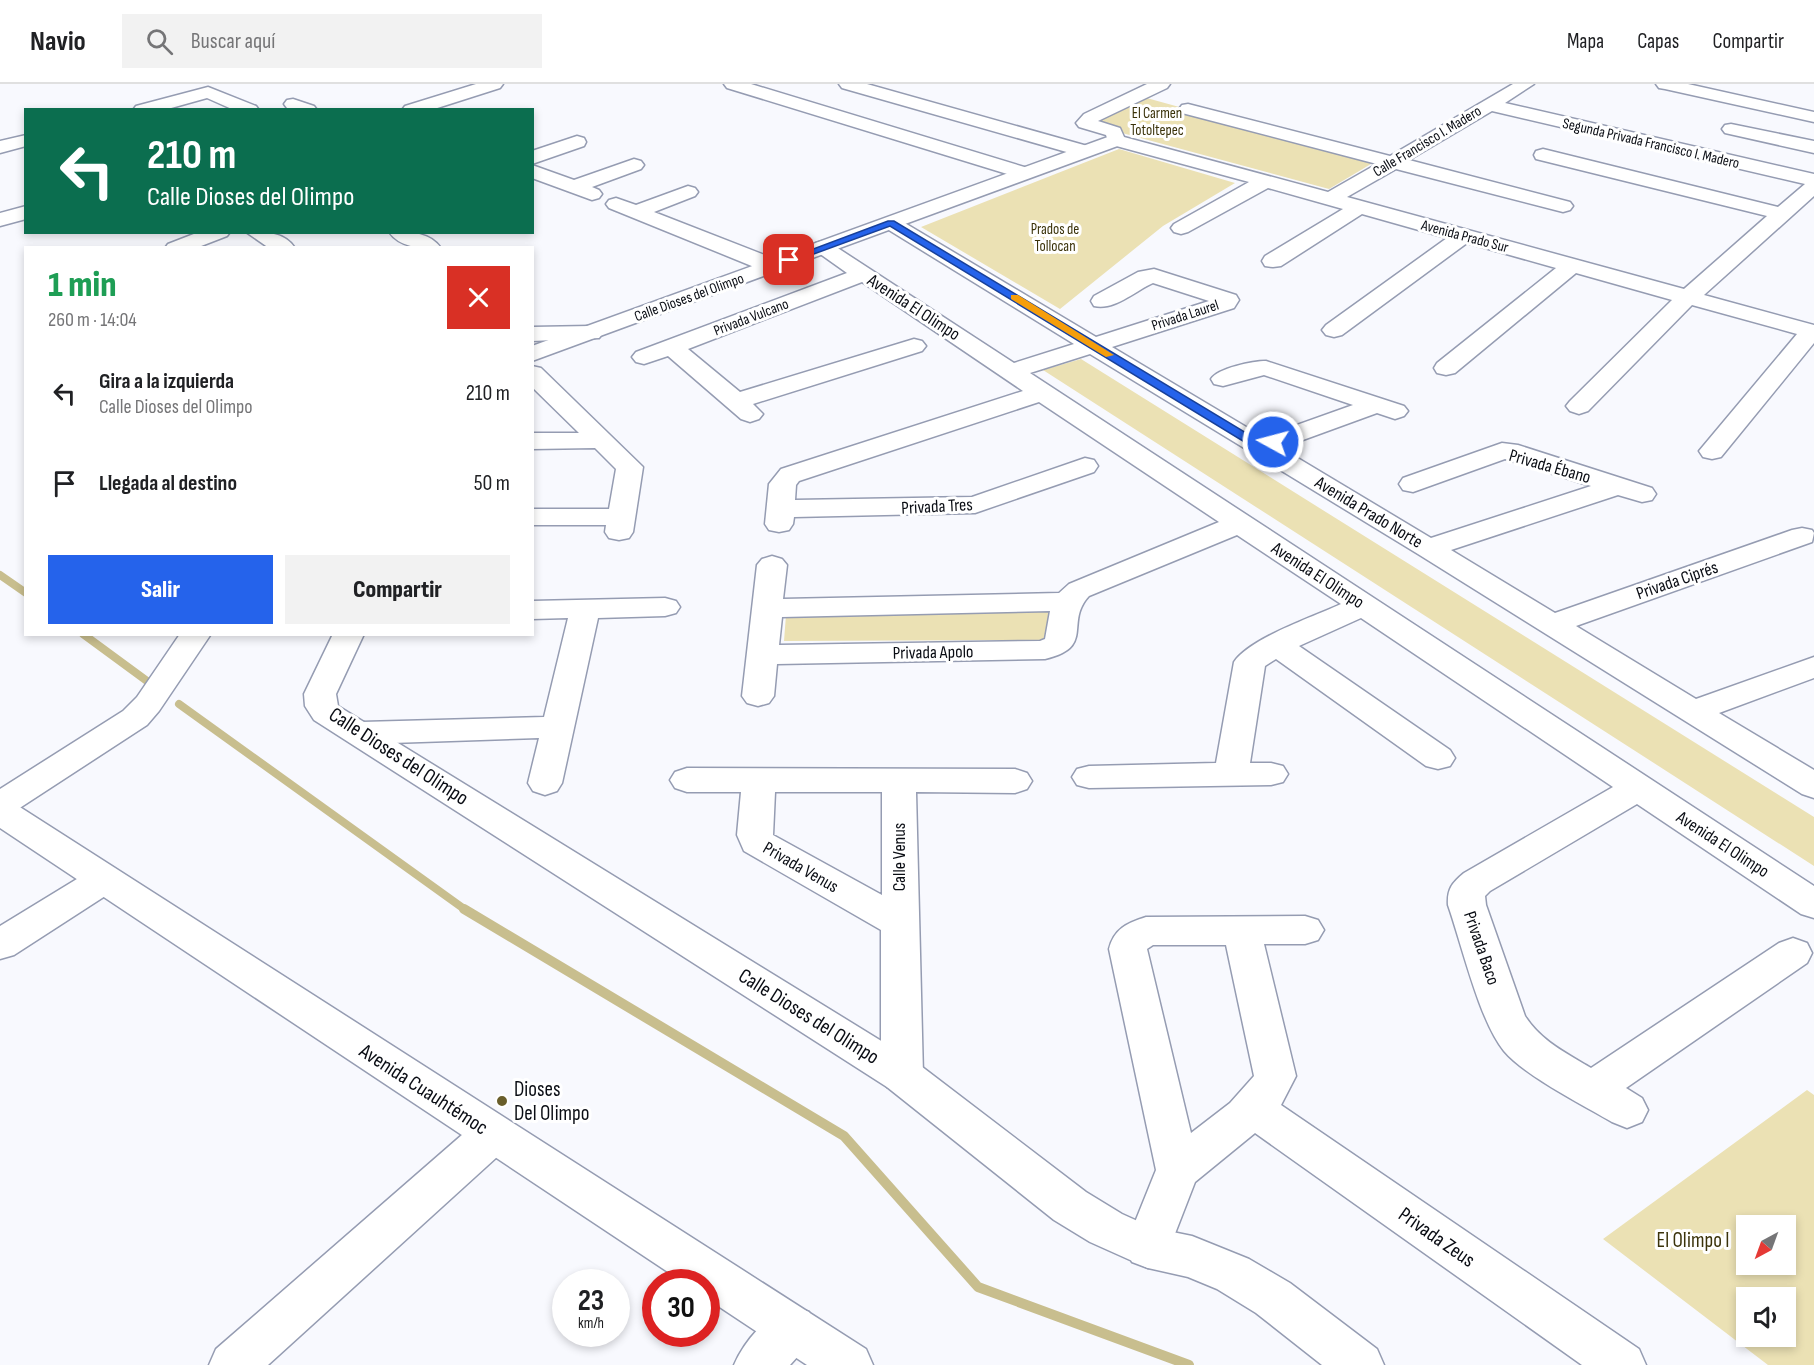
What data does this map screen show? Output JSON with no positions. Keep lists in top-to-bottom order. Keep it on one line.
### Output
{"streets":{"street":["Calle Francisco I. Madero","Segunda Privada Francisco I. Madero","Avenida Prado Sur","Calle Dioses del Olimpo","Avenida El Olimpo","Privada Laurel","Privada Vulcano","Privada Ébano","Privada Tres","Avenida Prado Norte","Privada Ciprés","Privada Apolo","Calle Venus","Privada Venus","Privada Baco","Avenida Cuauhtémoc","Privada Zeus"]},"crossings":[["Calle Francisco I. Madero","Segunda Privada Francisco I. Madero"],["Calle Francisco I. Madero","Avenida Prado Sur"],["Avenida Prado Sur","Calle Dioses del Olimpo"],["Calle Dioses del Olimpo","Avenida El Olimpo"],["Calle Dioses del Olimpo","Avenida Prado Norte"],["Calle Dioses del Olimpo","Calle Venus"],["Avenida El Olimpo","Privada Laurel"],["Avenida El Olimpo","Privada Vulcano"],["Avenida El Olimpo","Privada Tres"],["Avenida El Olimpo","Privada Baco"],["Privada Laurel","Avenida Prado Norte"],["Privada Ébano","Avenida Prado Norte"],["Avenida Prado Norte","Privada Ciprés"],["Calle Venus","Privada Venus"]],"parks":["El Carmen Totoltepec","Prados de Tollocan","El Olimpo I"],"places":["Dioses Del Olimpo"],"north":"bottom left","page":{"header":"Navio","search":"Buscar aquí","nav":["Mapa","Capas","Compartir"],"turn":["210 m","Calle Dioses del Olimpo"],"heading":["1 min","260 m · 14:04"],"list":[{"name":"Gira a la izquierda","note":"Calle Dioses del Olimpo","value":"210 m"},{"name":"Llegada al destino","value":"50 m"}],"buttons":["Salir","Compartir"],"speed":"23 km/h","limit":"30"}}
